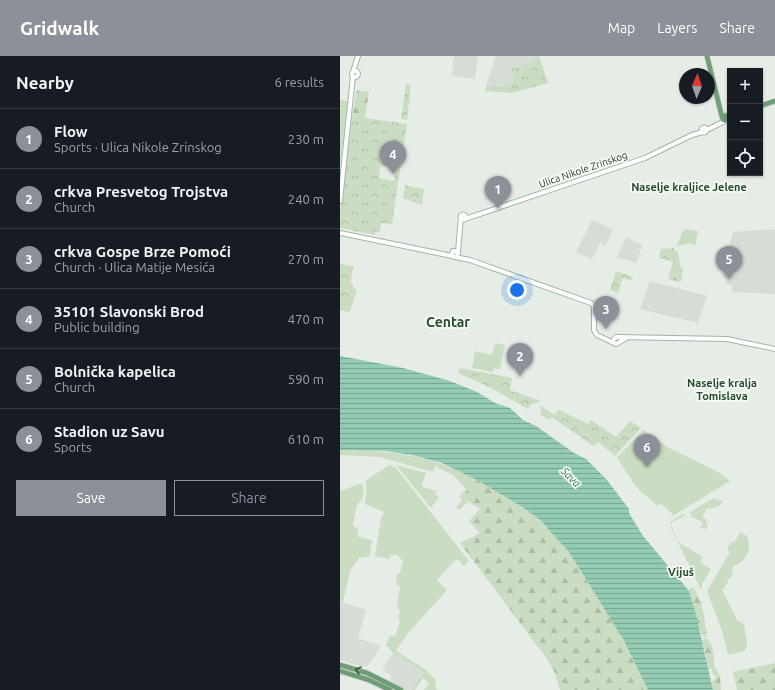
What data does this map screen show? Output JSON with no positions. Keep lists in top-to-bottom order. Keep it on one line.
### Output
{"streets":{"main road":["Ulica Nikole Zrinskog"]},"districts":["Naselje kraljice Jelene","Centar","Naselje kralja Tomislava","Vijuš"],"water":["Sava"],"north":"top","page":{"header":"Gridwalk","nav":["Map","Layers","Share"],"heading":["Nearby","6 results"],"map_buttons":["+","−"],"list":[{"mark":"1","name":"Flow","note":"Sports · Ulica Nikole Zrinskog","value":"230 m"},{"mark":"2","name":"crkva Presvetog Trojstva","note":"Church","value":"240 m"},{"mark":"3","name":"crkva Gospe Brze Pomoći","note":"Church · Ulica Matije Mesića","value":"270 m"},{"mark":"4","name":"35101 Slavonski Brod","note":"Public building","value":"470 m"},{"mark":"5","name":"Bolnička kapelica","note":"Church","value":"590 m"},{"mark":"6","name":"Stadion uz Savu","note":"Sports","value":"610 m"}],"pins":["4","1","5","3","2","6"],"buttons":["Save","Share"]}}
